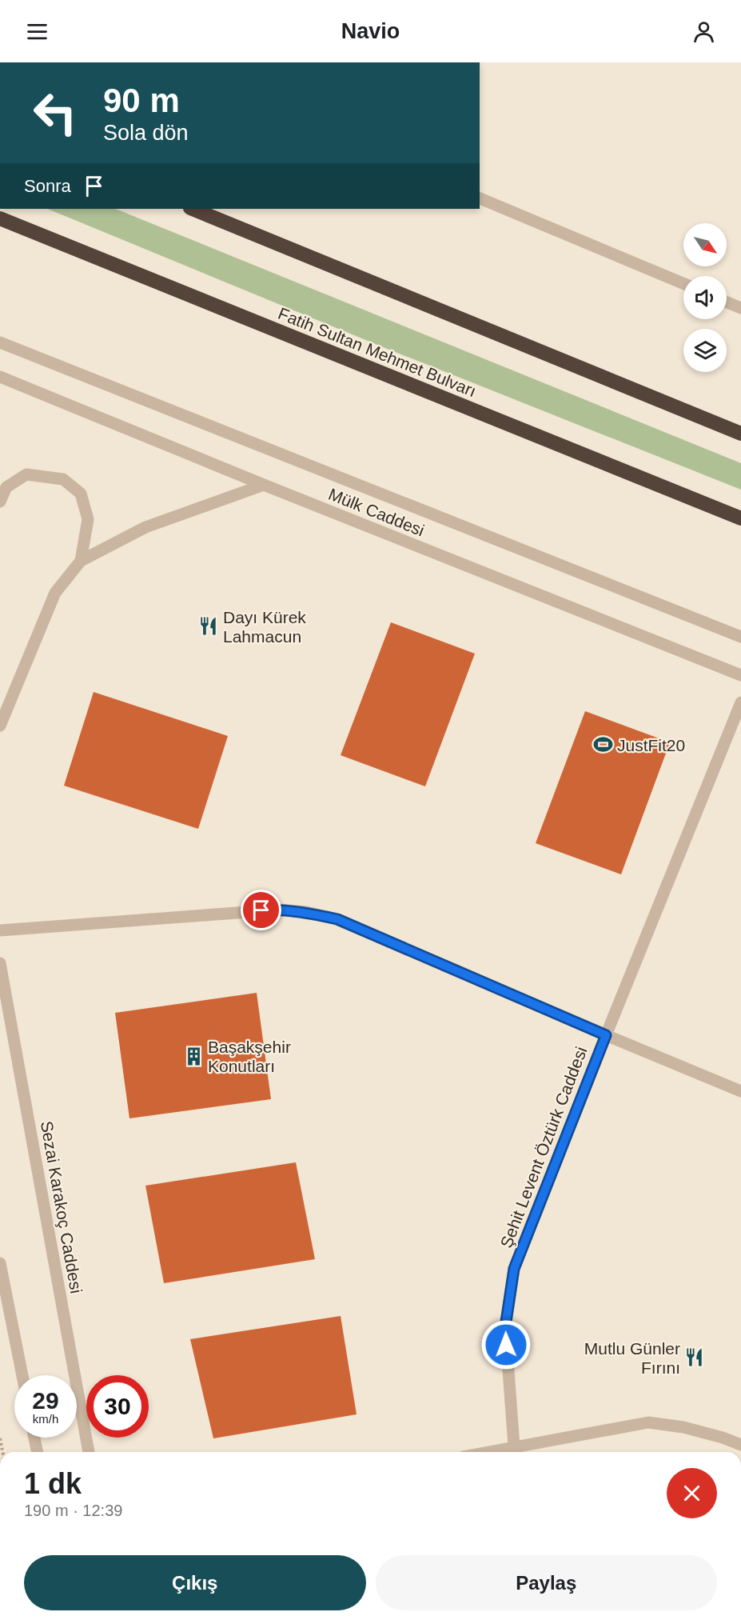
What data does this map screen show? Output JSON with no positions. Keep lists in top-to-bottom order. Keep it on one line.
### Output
{"streets":{"highway":["Fatih Sultan Mehmet Bulvarı"],"street":["Mülk Caddesi","Şehit Levent Öztürk Caddesi","Sezai Karakoç Caddesi"]},"places":{"restaurant":["Dayı Kürek Lahmacun","Mutlu Günler Fırını"],"sports":["JustFit20"],"building":["Başakşehir Konutları"]},"north":"bottom right","page":{"header":"Navio","turn":["90 m","Sola dön"],"then":"Sonra","speed":"29 km/h","limit":"30","heading":["1 dk","190 m · 12:39"],"buttons":["Çıkış","Paylaş"]}}
